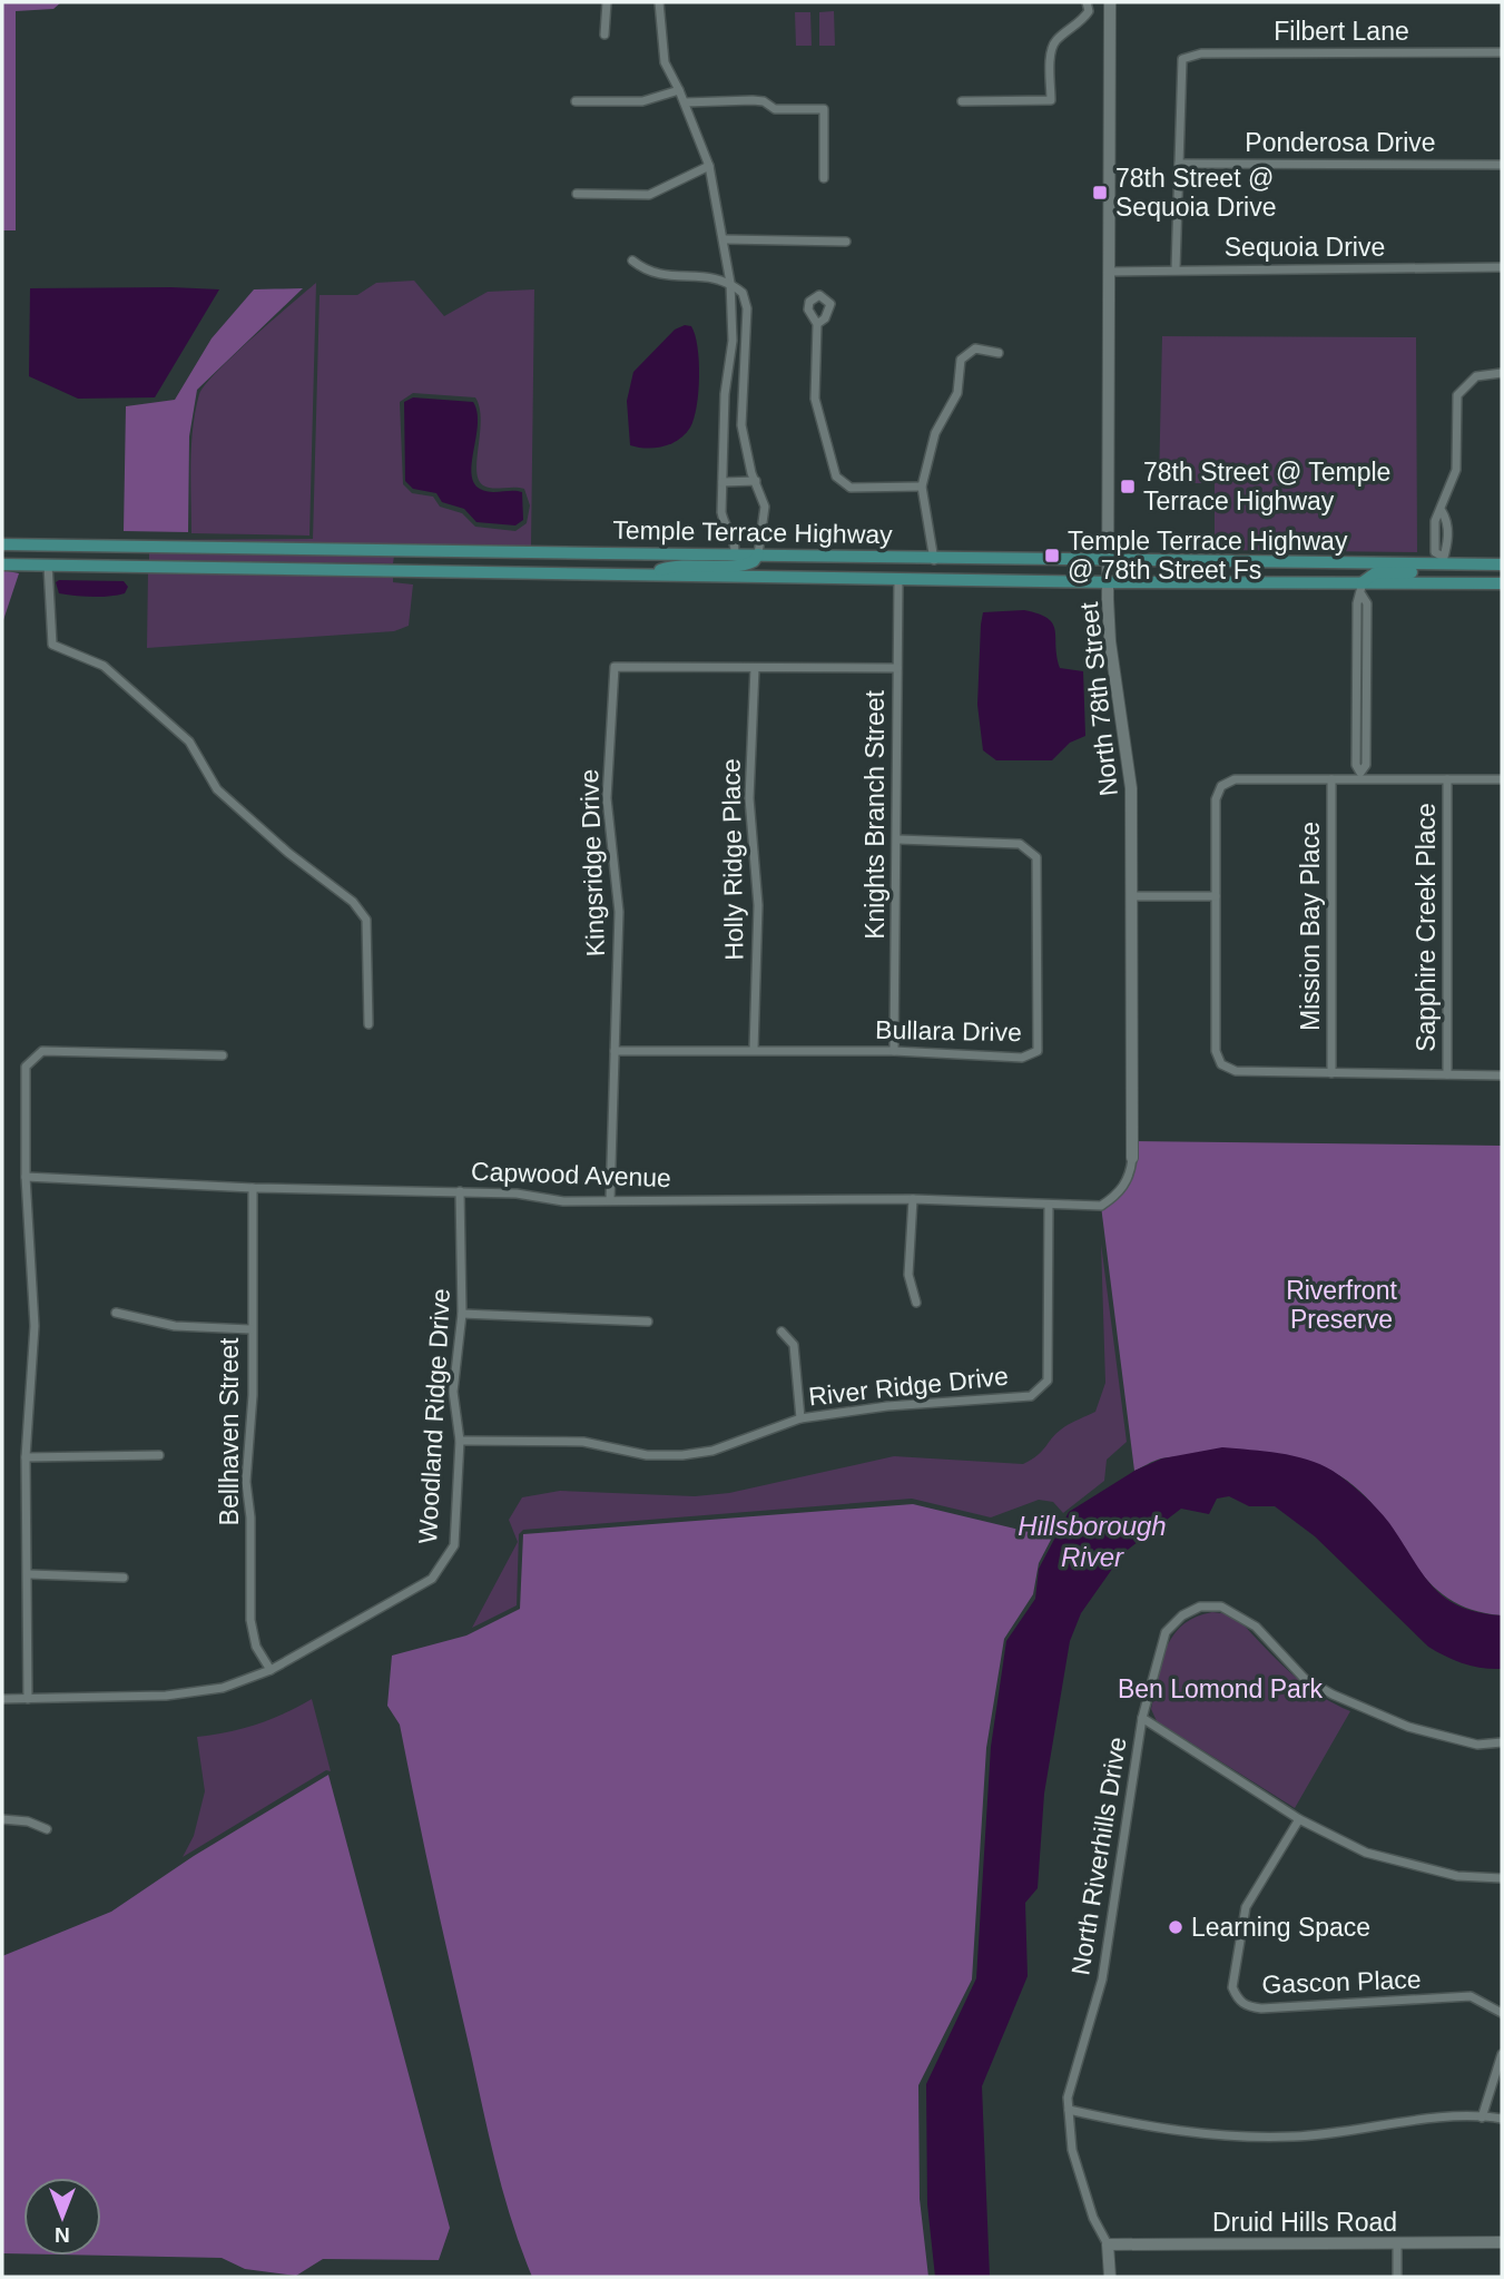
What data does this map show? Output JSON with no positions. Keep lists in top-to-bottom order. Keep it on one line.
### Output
{"streets":{"main road":["Temple Terrace Highway"],"street":["Filbert Lane","Ponderosa Drive","Sequoia Drive","North 78th Street","Knights Branch Street","Holly Ridge Place","Kingsridge Drive","Mission Bay Place","Sapphire Creek Place","Bullara Drive","Capwood Avenue","River Ridge Drive","Woodland Ridge Drive","Bellhaven Street","North Riverhills Drive","Gascon Place","Druid Hills Road"]},"crossings":[["Filbert Lane","Ponderosa Drive"],["Sequoia Drive","North 78th Street"],["Temple Terrace Highway","North 78th Street"],["Temple Terrace Highway","Knights Branch Street"],["North 78th Street","Capwood Avenue"],["Knights Branch Street","Kingsridge Drive"],["Knights Branch Street","Bullara Drive"],["Holly Ridge Place","Kingsridge Drive"],["Holly Ridge Place","Bullara Drive"],["Kingsridge Drive","Bullara Drive"],["Kingsridge Drive","Capwood Avenue"],["Capwood Avenue","River Ridge Drive"],["Capwood Avenue","Woodland Ridge Drive"],["Capwood Avenue","Bellhaven Street"],["River Ridge Drive","Woodland Ridge Drive"],["Woodland Ridge Drive","Bellhaven Street"],["North Riverhills Drive","Druid Hills Road"]],"water":["Hillsborough River"],"parks":["Riverfront Preserve","Ben Lomond Park"],"places":{"transit":["78th Street @ Sequoia Drive","78th Street @ Temple Terrace Highway","Temple Terrace Highway @ 78th Street Fs"],"other":["Learning Space"]},"north":"bottom"}
